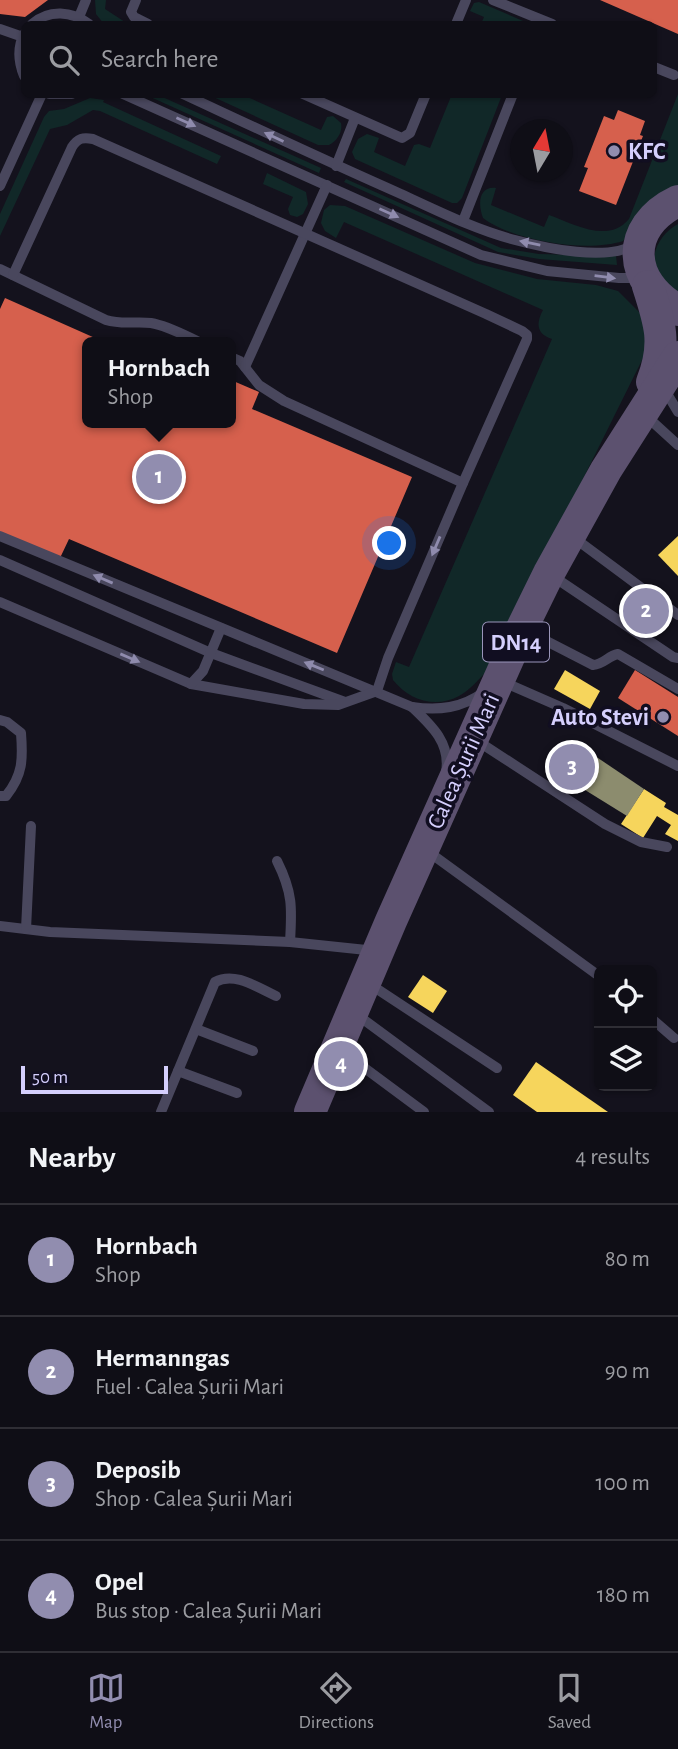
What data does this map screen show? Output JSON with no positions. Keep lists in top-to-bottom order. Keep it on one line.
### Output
{"streets":{"main road":["DN14","Calea Șurii Mari"]},"places":["KFC","Auto Stevi"],"scale_bar":"50 m","north":"top","page":{"search":"Search here","popup":["Hornbach","Shop"],"pins":["1","2","3","4"],"scale":"50 m","heading":["Nearby","4 results"],"list":[{"mark":"1","name":"Hornbach","note":"Shop","value":"80 m"},{"mark":"2","name":"Hermanngas","note":"Fuel · Calea Șurii Mari","value":"90 m"},{"mark":"3","name":"Deposib","note":"Shop · Calea Șurii Mari","value":"100 m"},{"mark":"4","name":"Opel","note":"Bus stop · Calea Șurii Mari","value":"180 m"}],"nav":["Map","Directions","Saved"]}}
